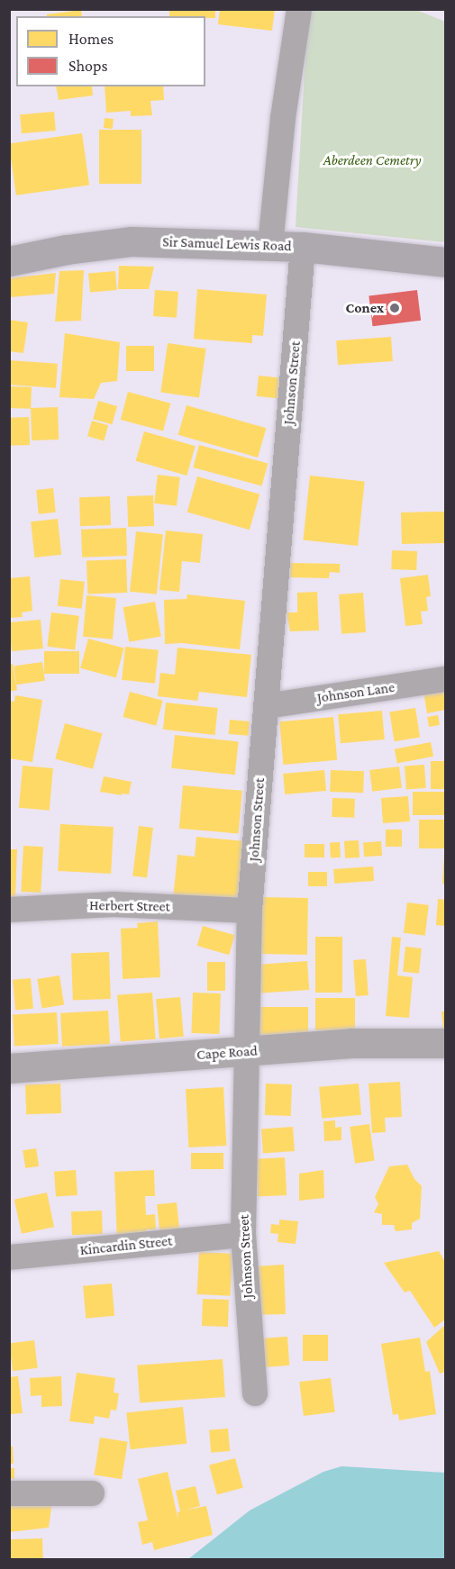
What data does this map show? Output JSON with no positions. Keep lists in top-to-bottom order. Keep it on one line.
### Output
{"streets":{"main road":["Sir Samuel Lewis Road"],"street":["Johnson Street","Johnson Lane","Herbert Street","Cape Road","Kincardin Street"]},"crossings":[["Sir Samuel Lewis Road","Johnson Street"],["Johnson Street","Johnson Lane"],["Johnson Street","Herbert Street"],["Johnson Street","Cape Road"],["Johnson Street","Kincardin Street"]],"parks":["Aberdeen Cemetry"],"places":["Conex"],"legend":["Homes","Shops"]}
